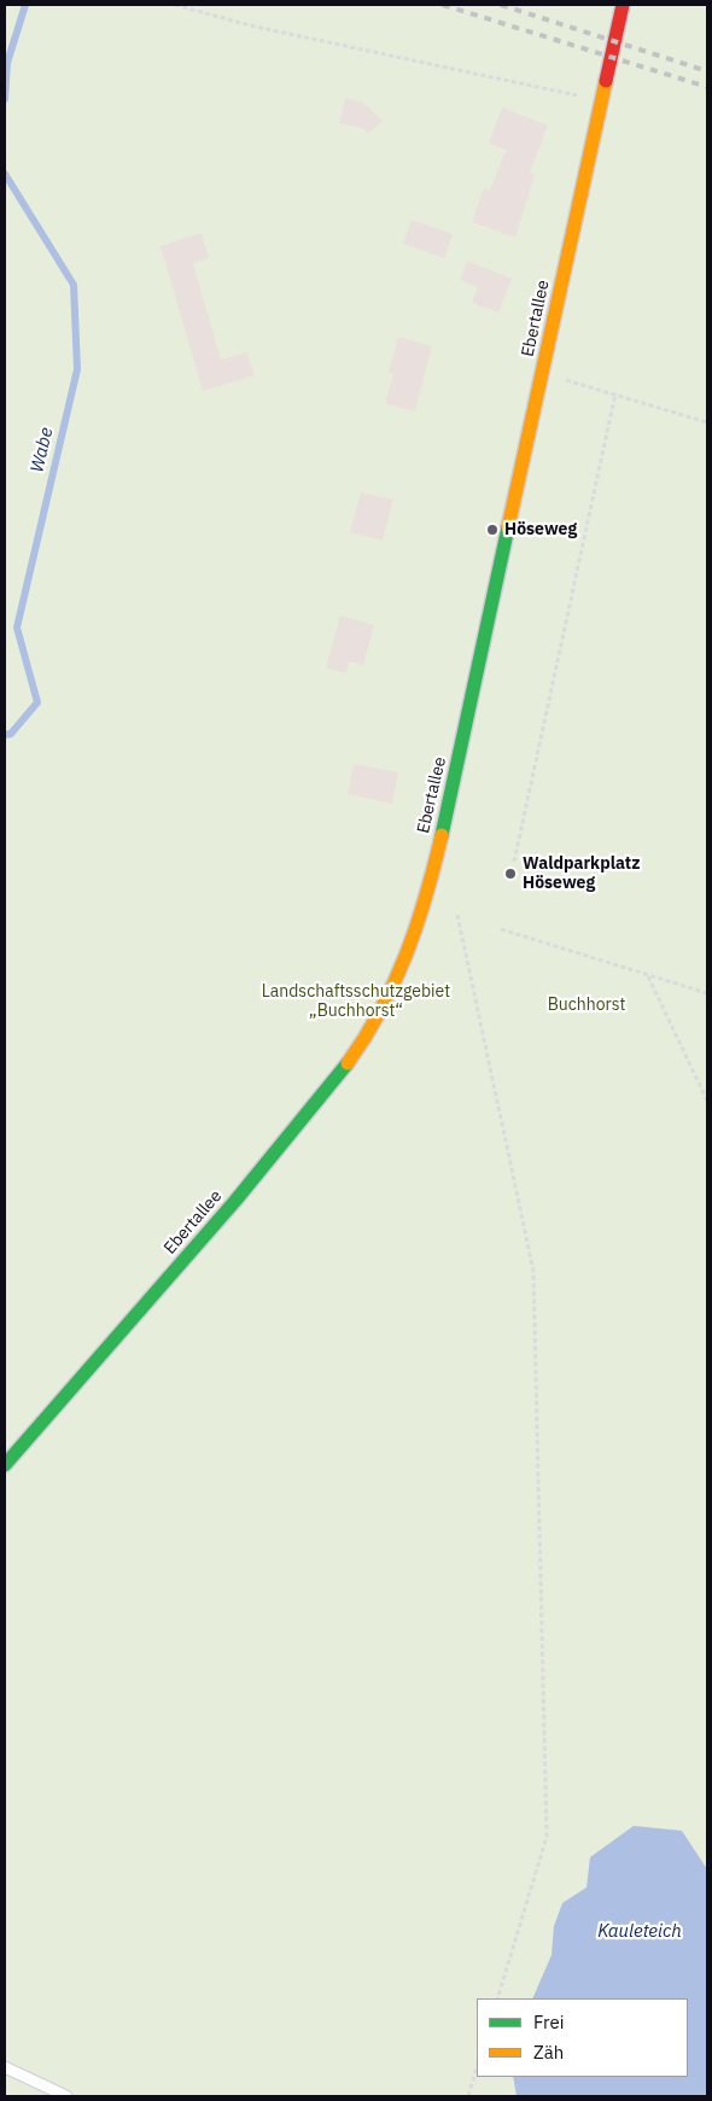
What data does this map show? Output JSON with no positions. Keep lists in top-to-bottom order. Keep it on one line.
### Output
{"streets":{"main road":["Ebertallee"]},"water":["Wabe","Kauleteich"],"parks":["Landschaftsschutzgebiet „Buchhorst“","Buchhorst"],"places":["Höseweg","Waldparkplatz Höseweg"],"legend":["Frei","Zäh"]}
